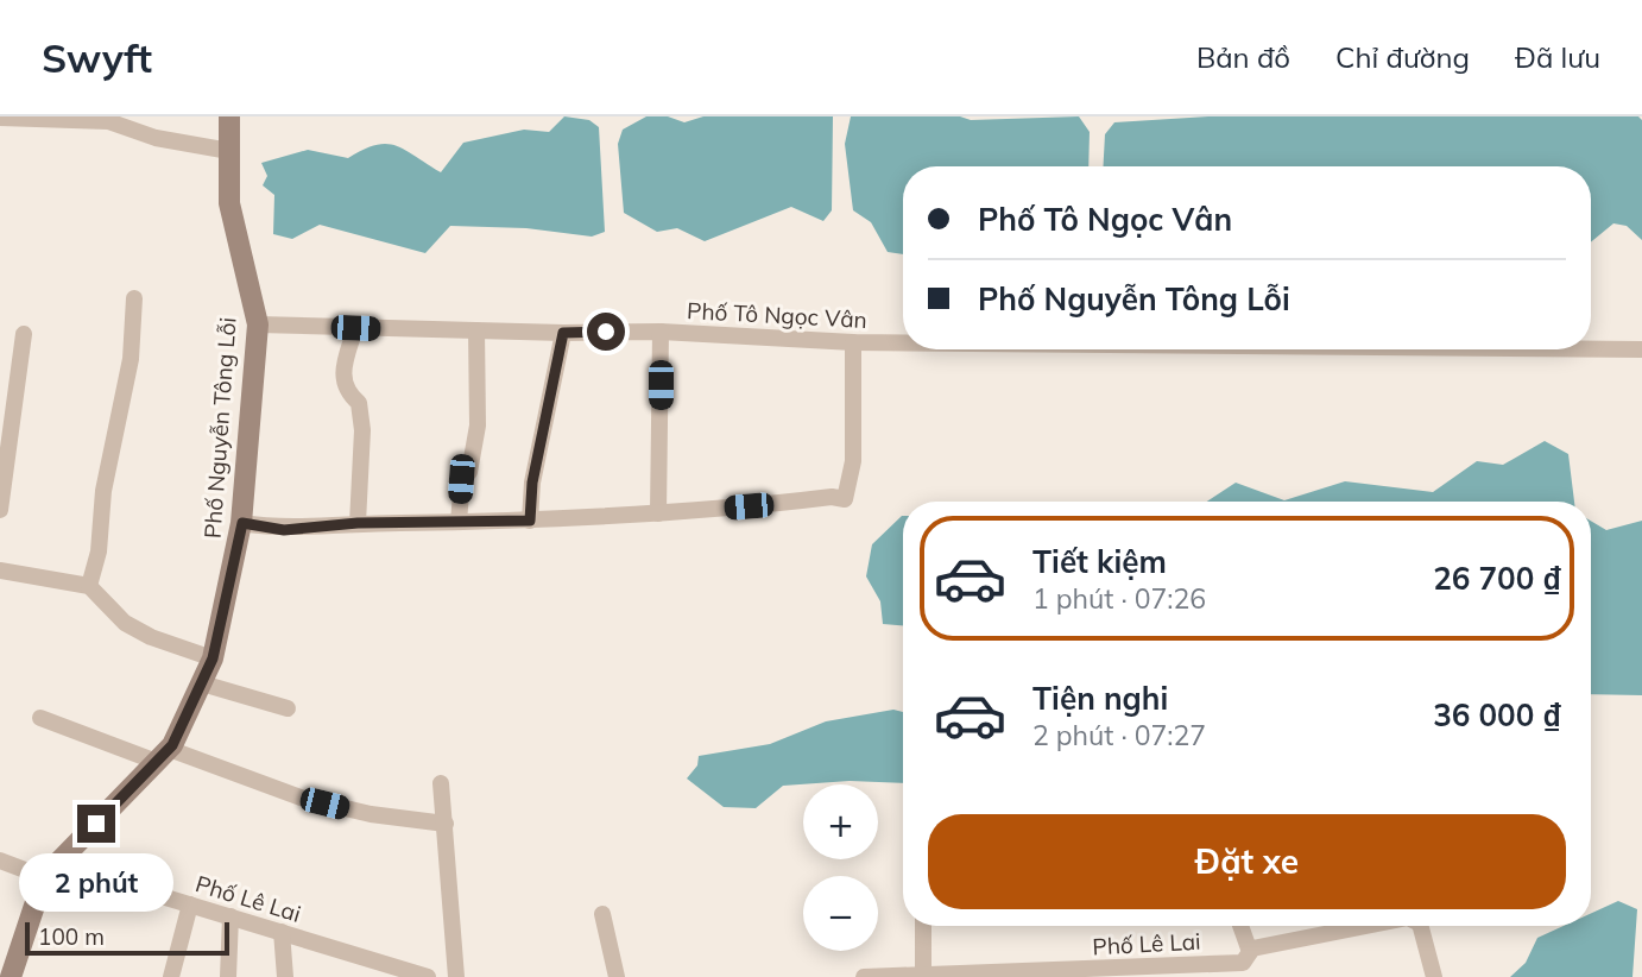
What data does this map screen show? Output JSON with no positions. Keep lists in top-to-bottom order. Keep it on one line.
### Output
{"streets":{"street":["Phố Tô Ngọc Vân","Phố Nguyễn Tông Lỗi","Phố Lê Lai"]},"crossings":[["Phố Tô Ngọc Vân","Phố Nguyễn Tông Lỗi"],["Phố Nguyễn Tông Lỗi","Phố Lê Lai"]],"scale_bar":"100 m","page":{"header":"Swyft","nav":["Bản đồ","Chỉ đường","Đã lưu"],"banner":["Phố Tô Ngọc Vân","Phố Nguyễn Tông Lỗi"],"list":[{"name":"Tiết kiệm","note":"1 phút · 07:26","value":"26 700 ₫"},{"name":"Tiện nghi","note":"2 phút · 07:27","value":"36 000 ₫"}],"map_buttons":["+","−"],"buttons":"Đặt xe","bubble":"2 phút","scale":"100 m"}}
